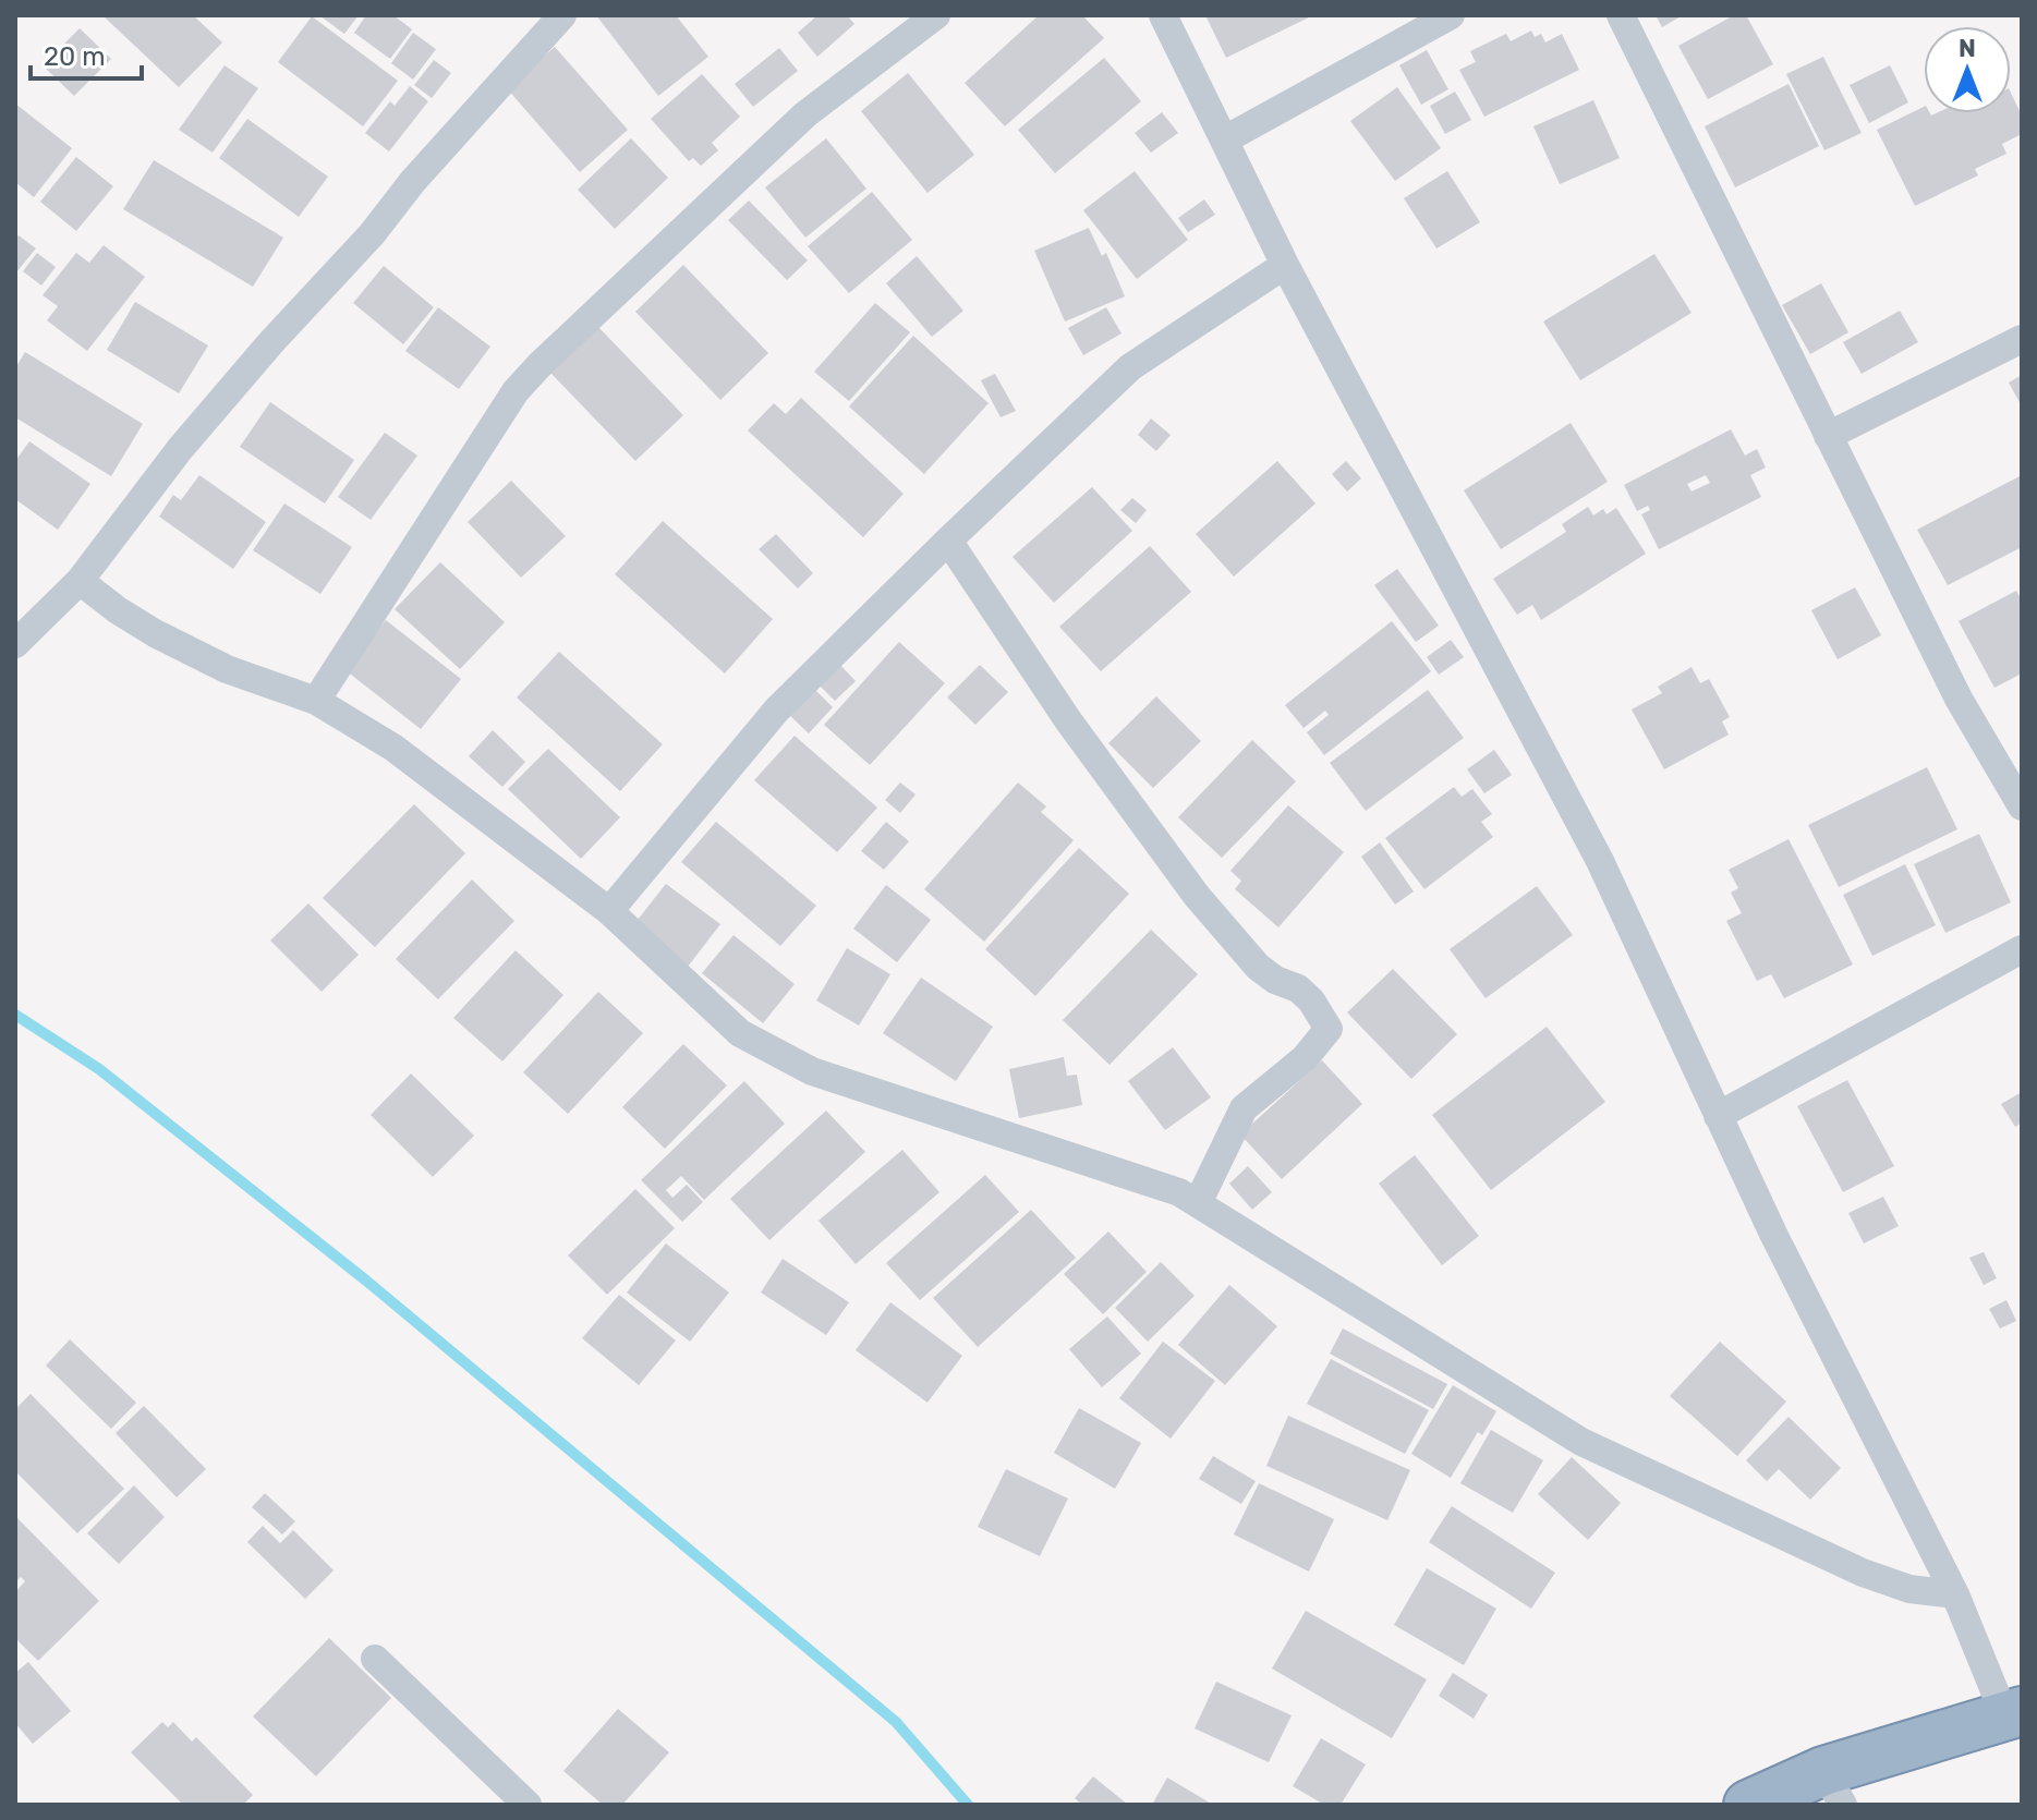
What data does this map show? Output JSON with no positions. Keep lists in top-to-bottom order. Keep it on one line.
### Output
{"scale_bar":"20 m","north":"top"}
